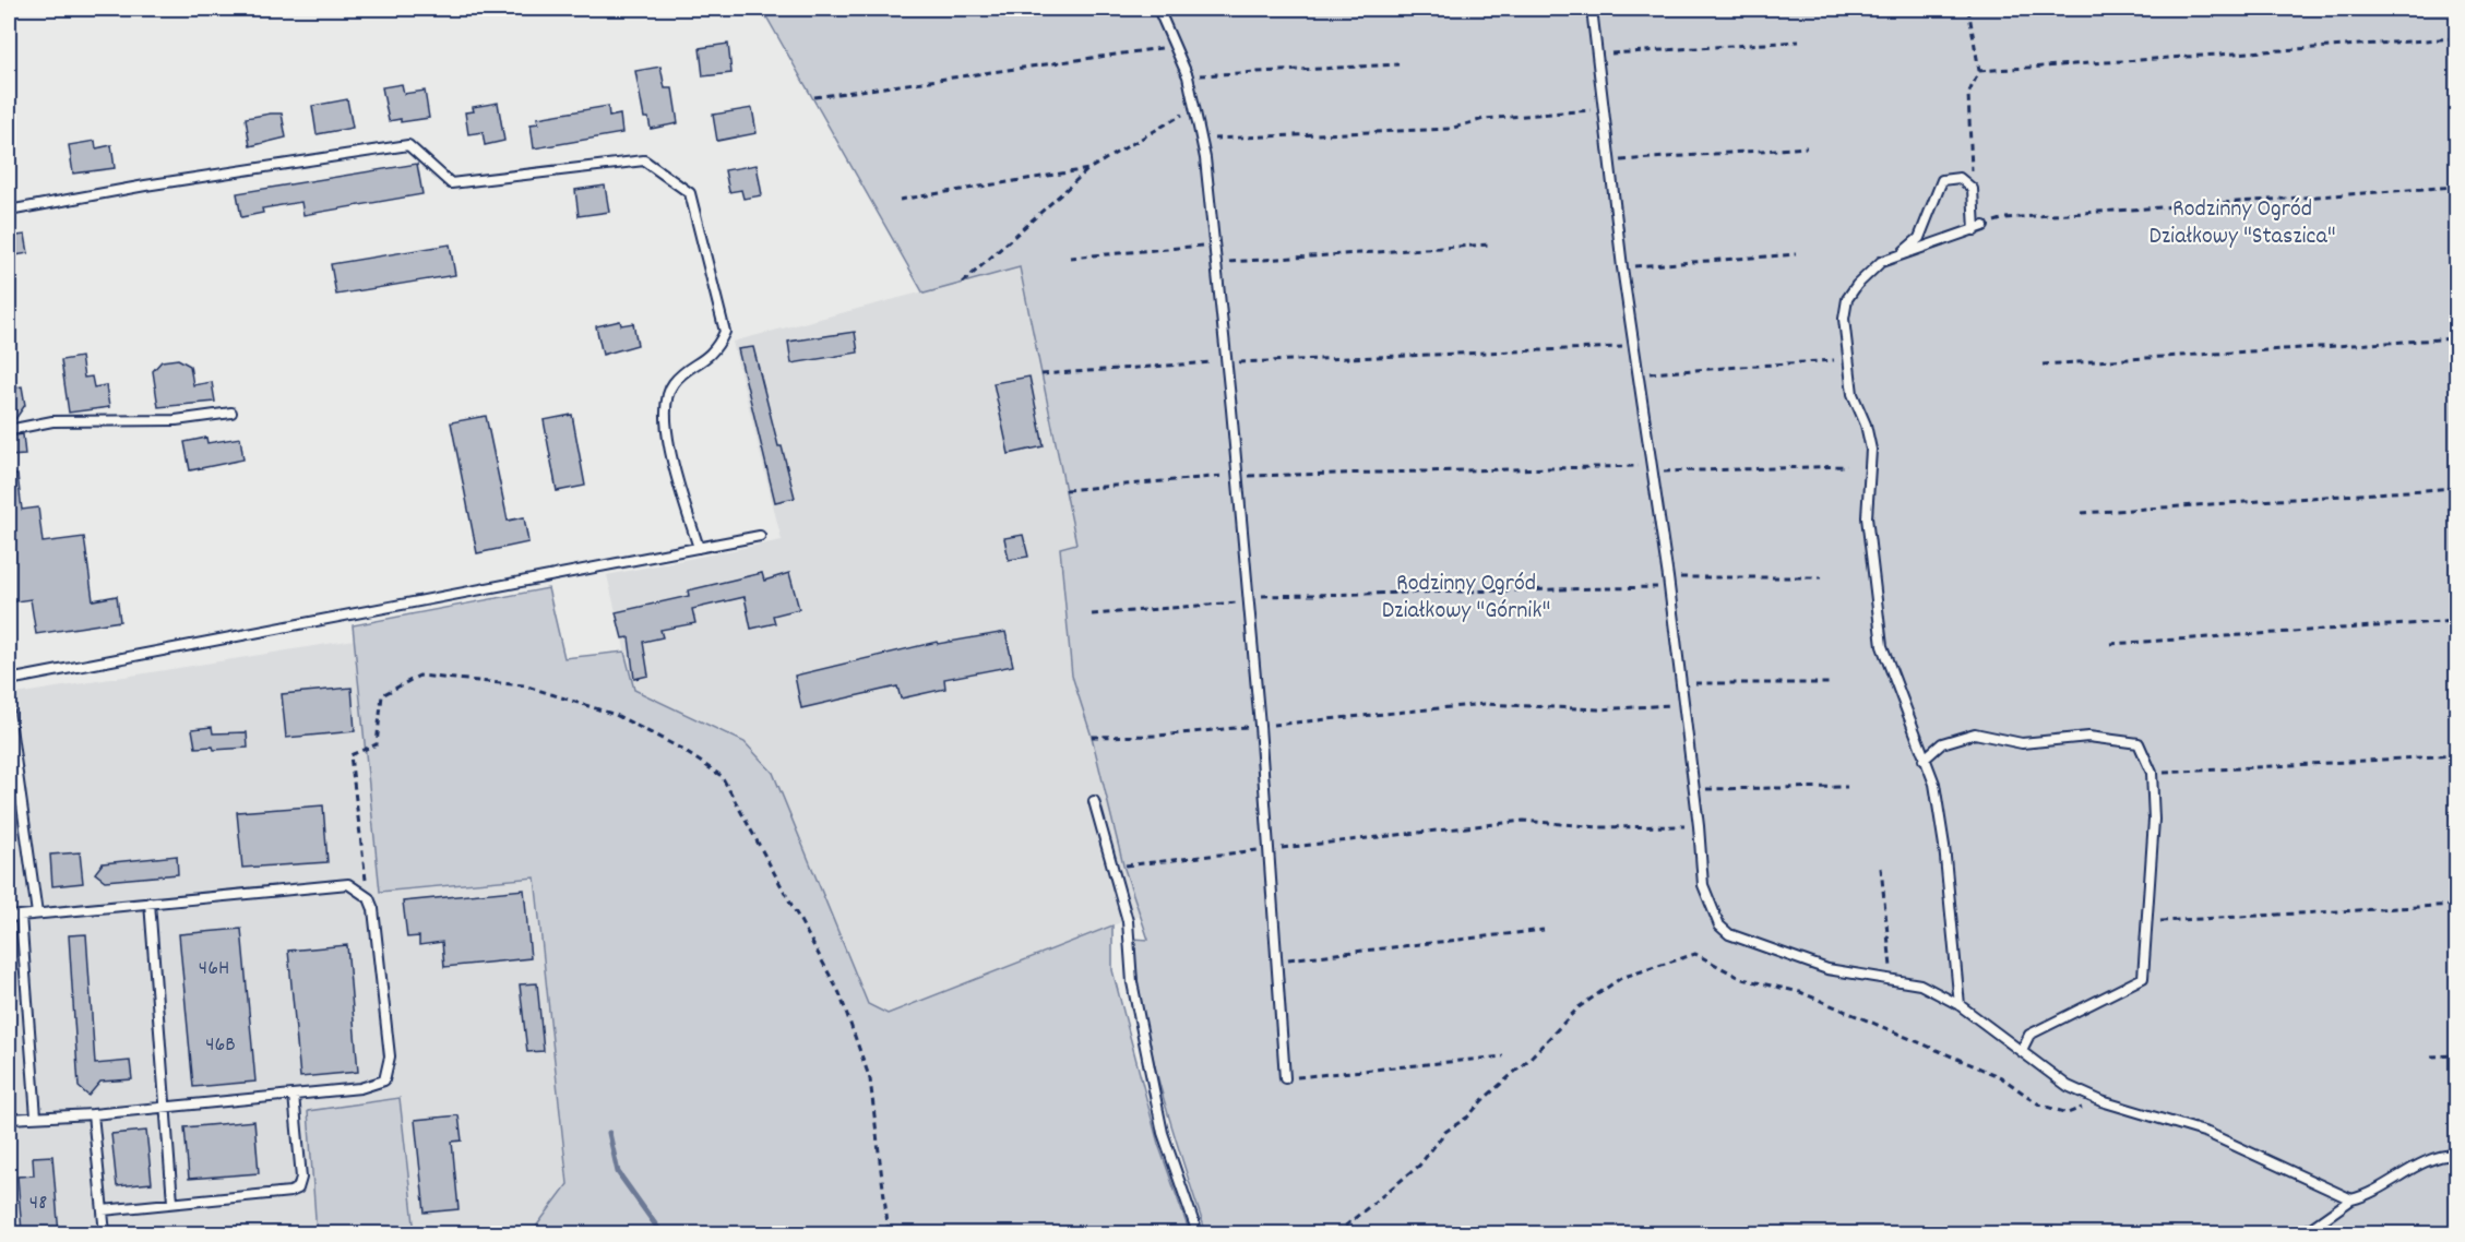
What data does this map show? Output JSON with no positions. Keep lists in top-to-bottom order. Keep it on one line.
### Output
{"parks":["Rodzinny Ogród Działkowy \"Staszica\"","Rodzinny Ogród Działkowy \"Górnik\""],"house_numbers":["46H","46B","48"]}
